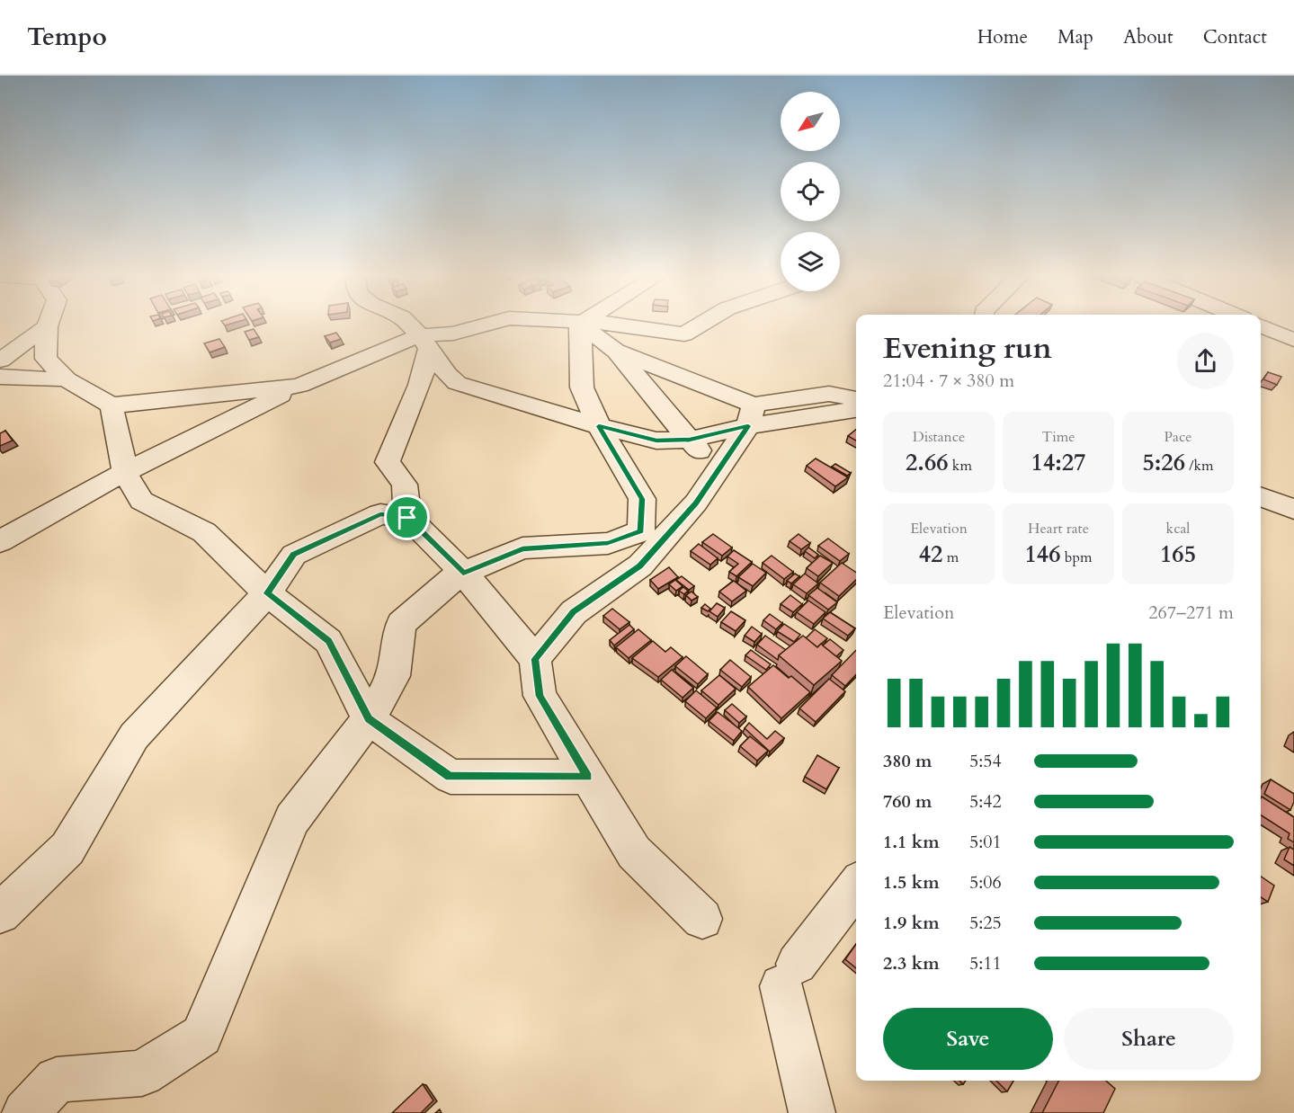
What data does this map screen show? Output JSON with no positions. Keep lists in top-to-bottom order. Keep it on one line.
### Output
{"north":"bottom left","page":{"header":"Tempo","nav":["Home","Map","About","Contact"],"heading":["Evening run","21:04 · 7 × 380 m"],"stats":[["Distance","2.66 km"],["Time","14:27"],["Pace","5:26 /km"],["Elevation","42 m"],["Heart rate","146 bpm"],["kcal","165"]],"chart":["Elevation","267–271 m"],"list":[{"name":"380 m","note":"5:54"},{"name":"760 m","note":"5:42"},{"name":"1.1 km","note":"5:01"},{"name":"1.5 km","note":"5:06"},{"name":"1.9 km","note":"5:25"},{"name":"2.3 km","note":"5:11"}],"buttons":["Save","Share"]}}
